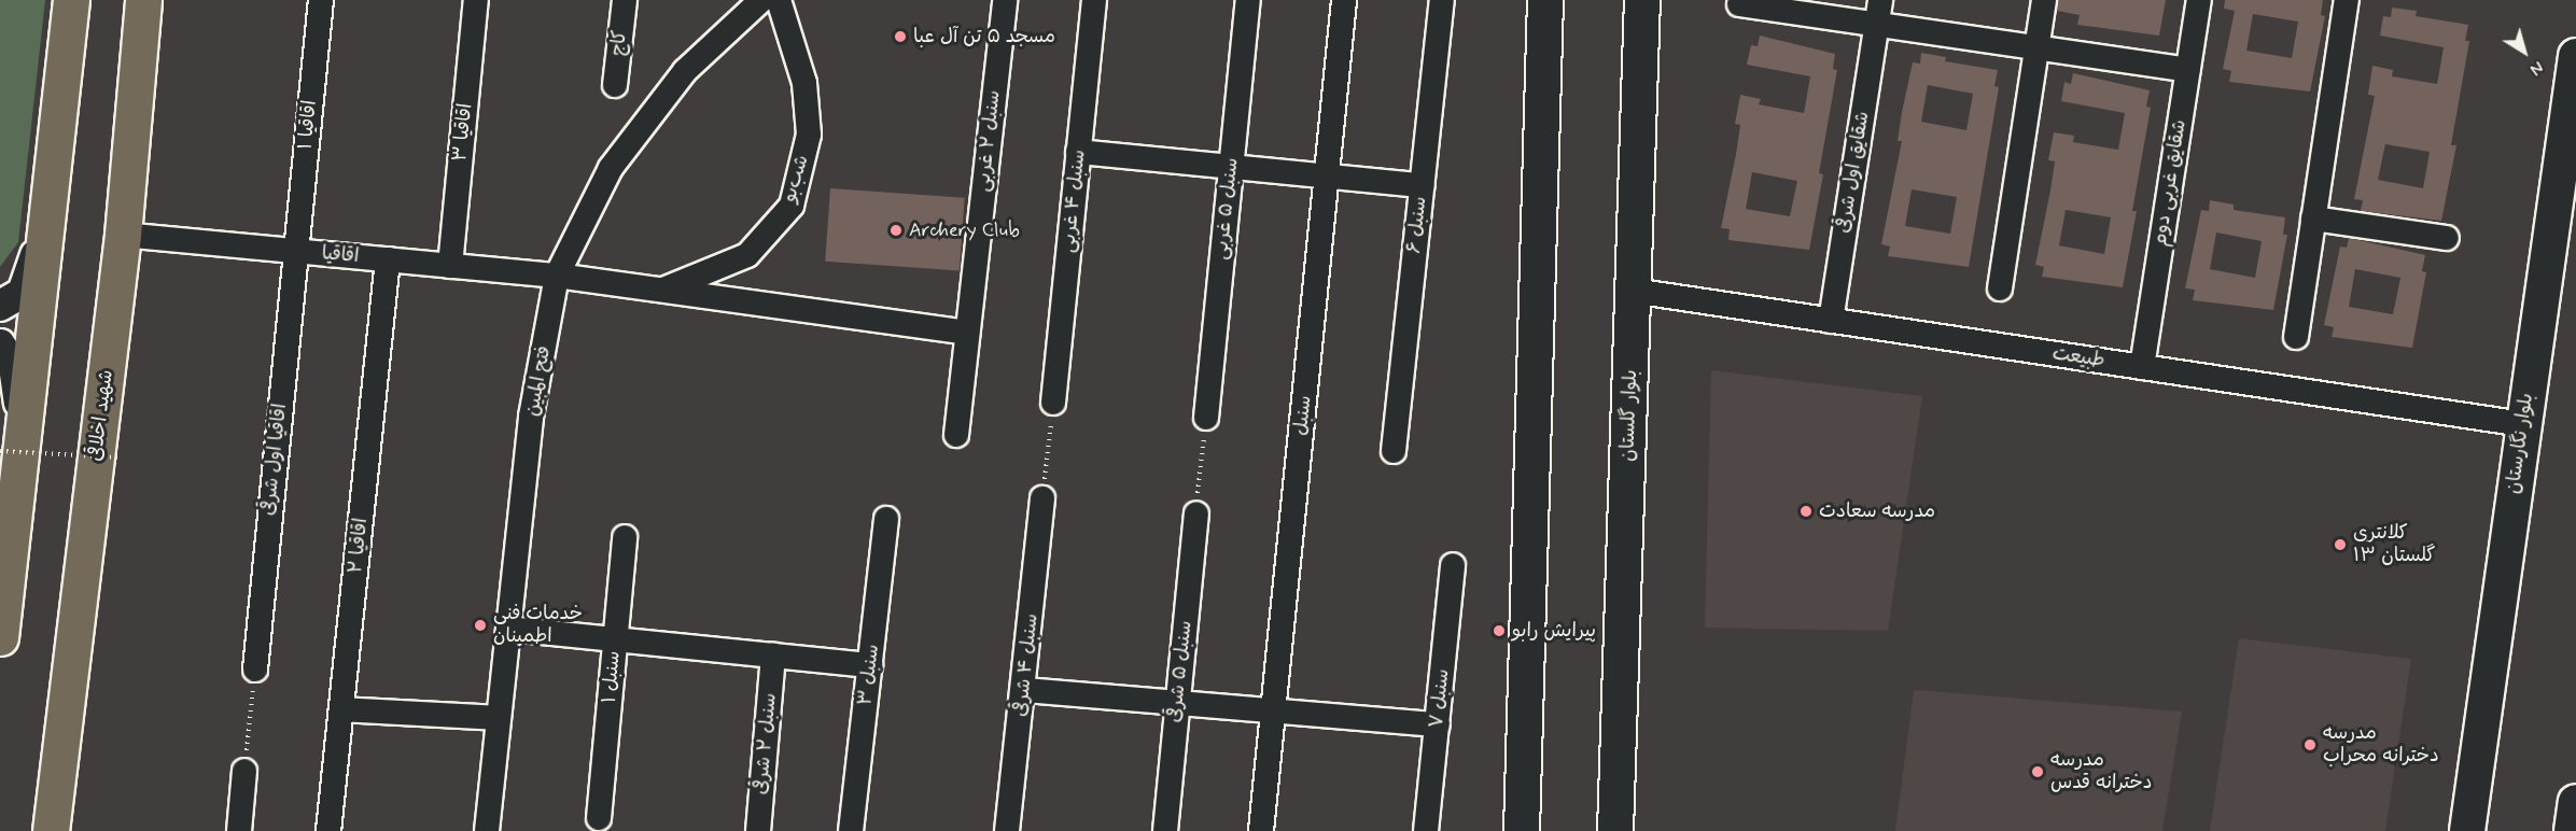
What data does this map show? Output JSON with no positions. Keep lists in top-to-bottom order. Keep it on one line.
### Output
{"streets":{"main road":["شهید اخلاقی","بلوار گلستان","بلوار نگارستان"],"street":["کاج","اقاقیا ۱","اقاقیا ۳","سنبل ۲ غربی","شقایق اول شرقی","شب‌بو","شقایق غربی دوم","سنبل ۴ غربی","سنبل ۵ غربی","سنبل ۶","اقاقیا","طبیعت","فتح المبین","سنبل","اقاقیا اول شرقی","اقاقیا ۲","سنبل ۴ شرقی","سنبل ۵ شرقی","سنبل ۳","سنبل ۱","سنبل ۷","سنبل ۲ شرقی"]},"crossings":[["اقاقیا ۱","اقاقیا"],["اقاقیا ۱","اقاقیا اول شرقی"],["اقاقیا ۳","اقاقیا"],["سنبل ۲ غربی","اقاقیا"],["شقایق اول شرقی","طبیعت"],["شب‌بو","اقاقیا"],["شقایق غربی دوم","طبیعت"],["اقاقیا","فتح المبین"],["اقاقیا","شهید اخلاقی"],["اقاقیا","اقاقیا اول شرقی"],["اقاقیا","اقاقیا ۲"],["طبیعت","بلوار گلستان"],["طبیعت","بلوار نگارستان"]],"places":["مسجد ۵ تن آل عبا","Archery Club","مدرسه سعادت","کلانتری ۱۳ گلستان","خدمات فنی اطمینان","پیرایش رابو","مدرسه دخترانه محراب","مدرسه دخترانه قدس"],"north":"bottom right"}
